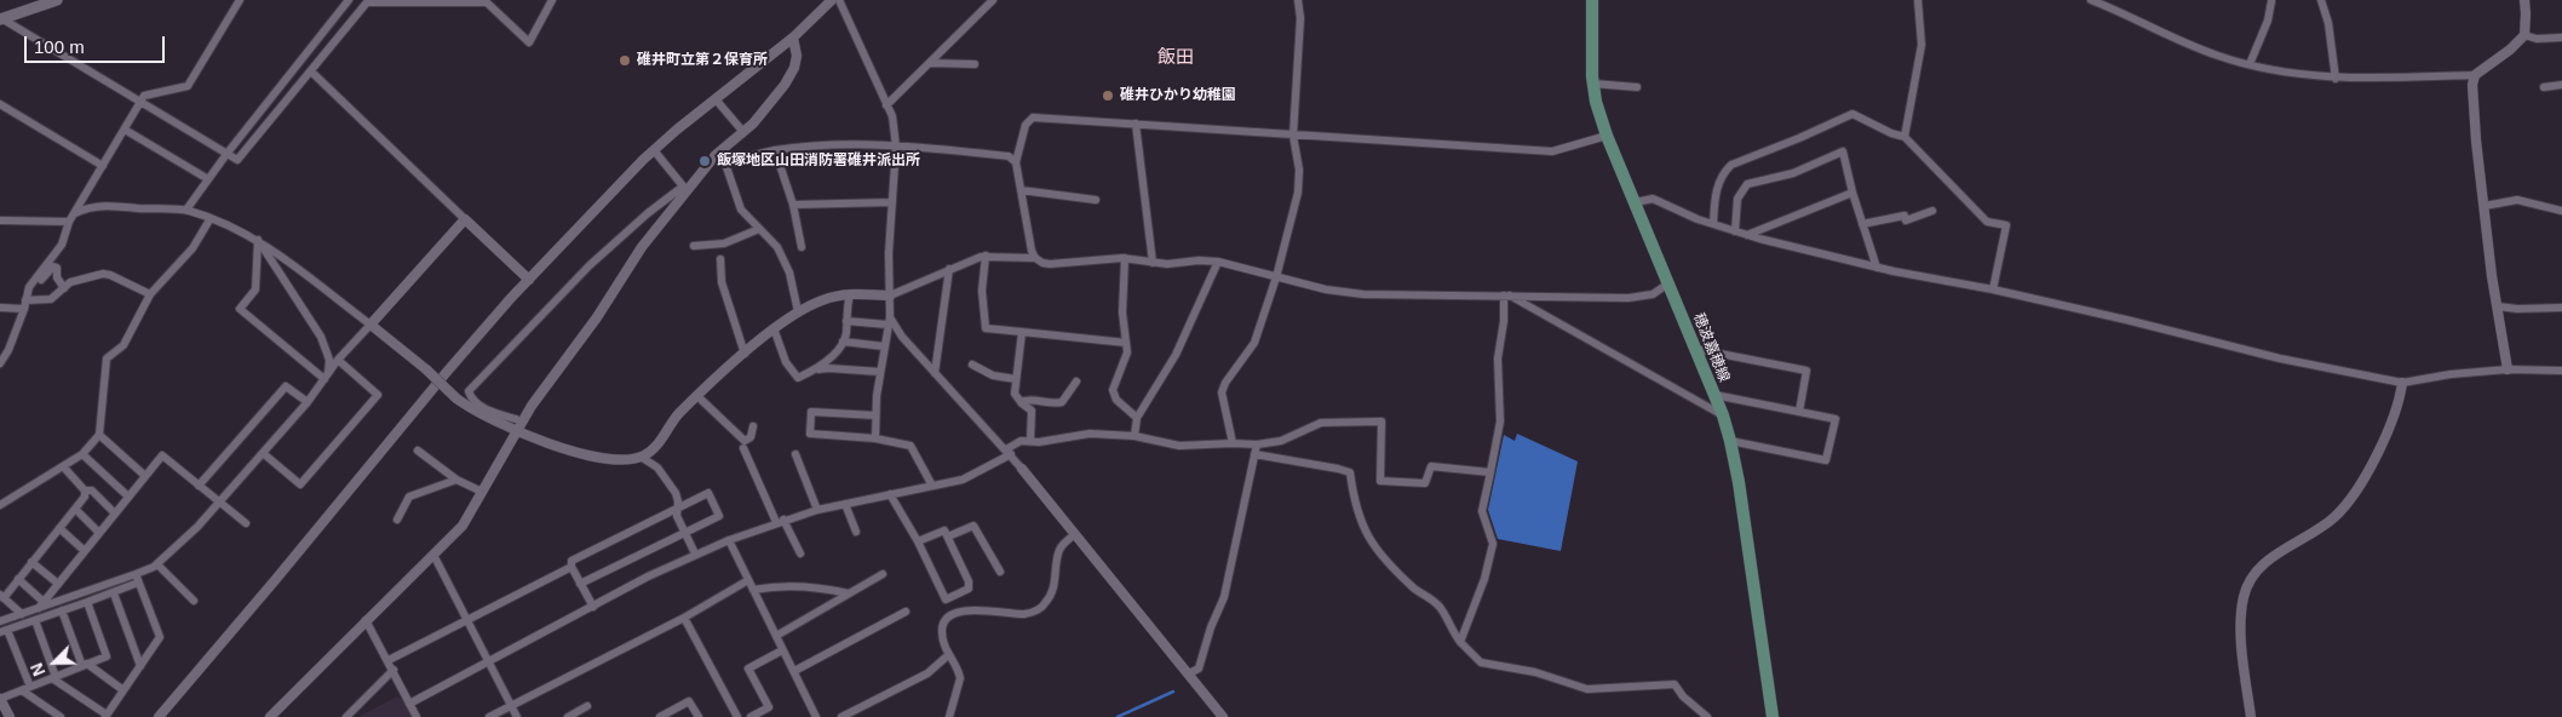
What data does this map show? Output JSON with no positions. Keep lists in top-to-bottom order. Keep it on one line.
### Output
{"streets":{"main road":["穂波嘉穂線"]},"districts":["飯田"],"places":["碓井町立第２保育所","碓井ひかり幼稚園","飯塚地区山田消防署碓井派出所"],"scale_bar":"100 m","north":"bottom left"}
